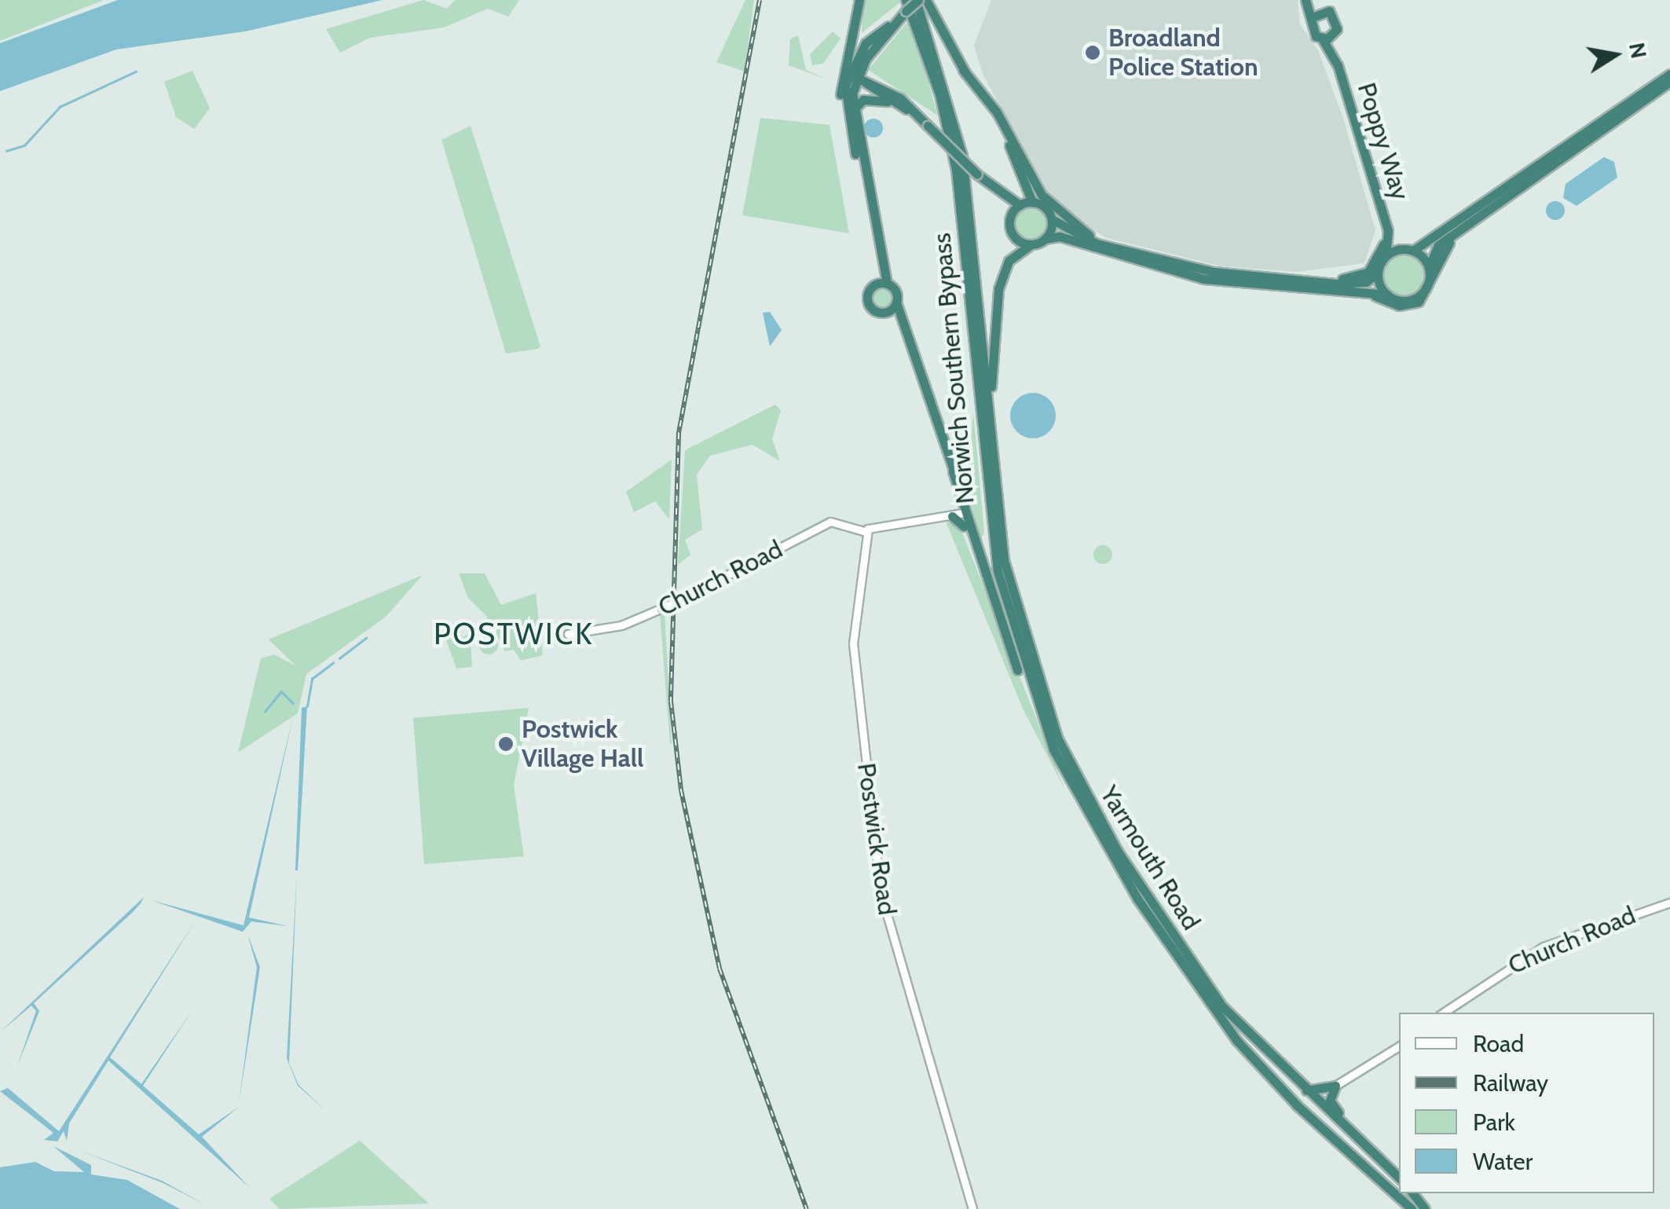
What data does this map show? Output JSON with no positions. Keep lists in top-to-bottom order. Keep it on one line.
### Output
{"streets":{"highway":["Poppy Way","Norwich Southern Bypass","Yarmouth Road"],"street":["Church Road","Postwick Road"]},"crossings":[["Norwich Southern Bypass","Yarmouth Road"],["Church Road","Postwick Road"]],"districts":["POSTWICK"],"places":["Broadland Police Station","Postwick Village Hall"],"legend":["Road","Railway","Park","Water"],"north":"right"}
